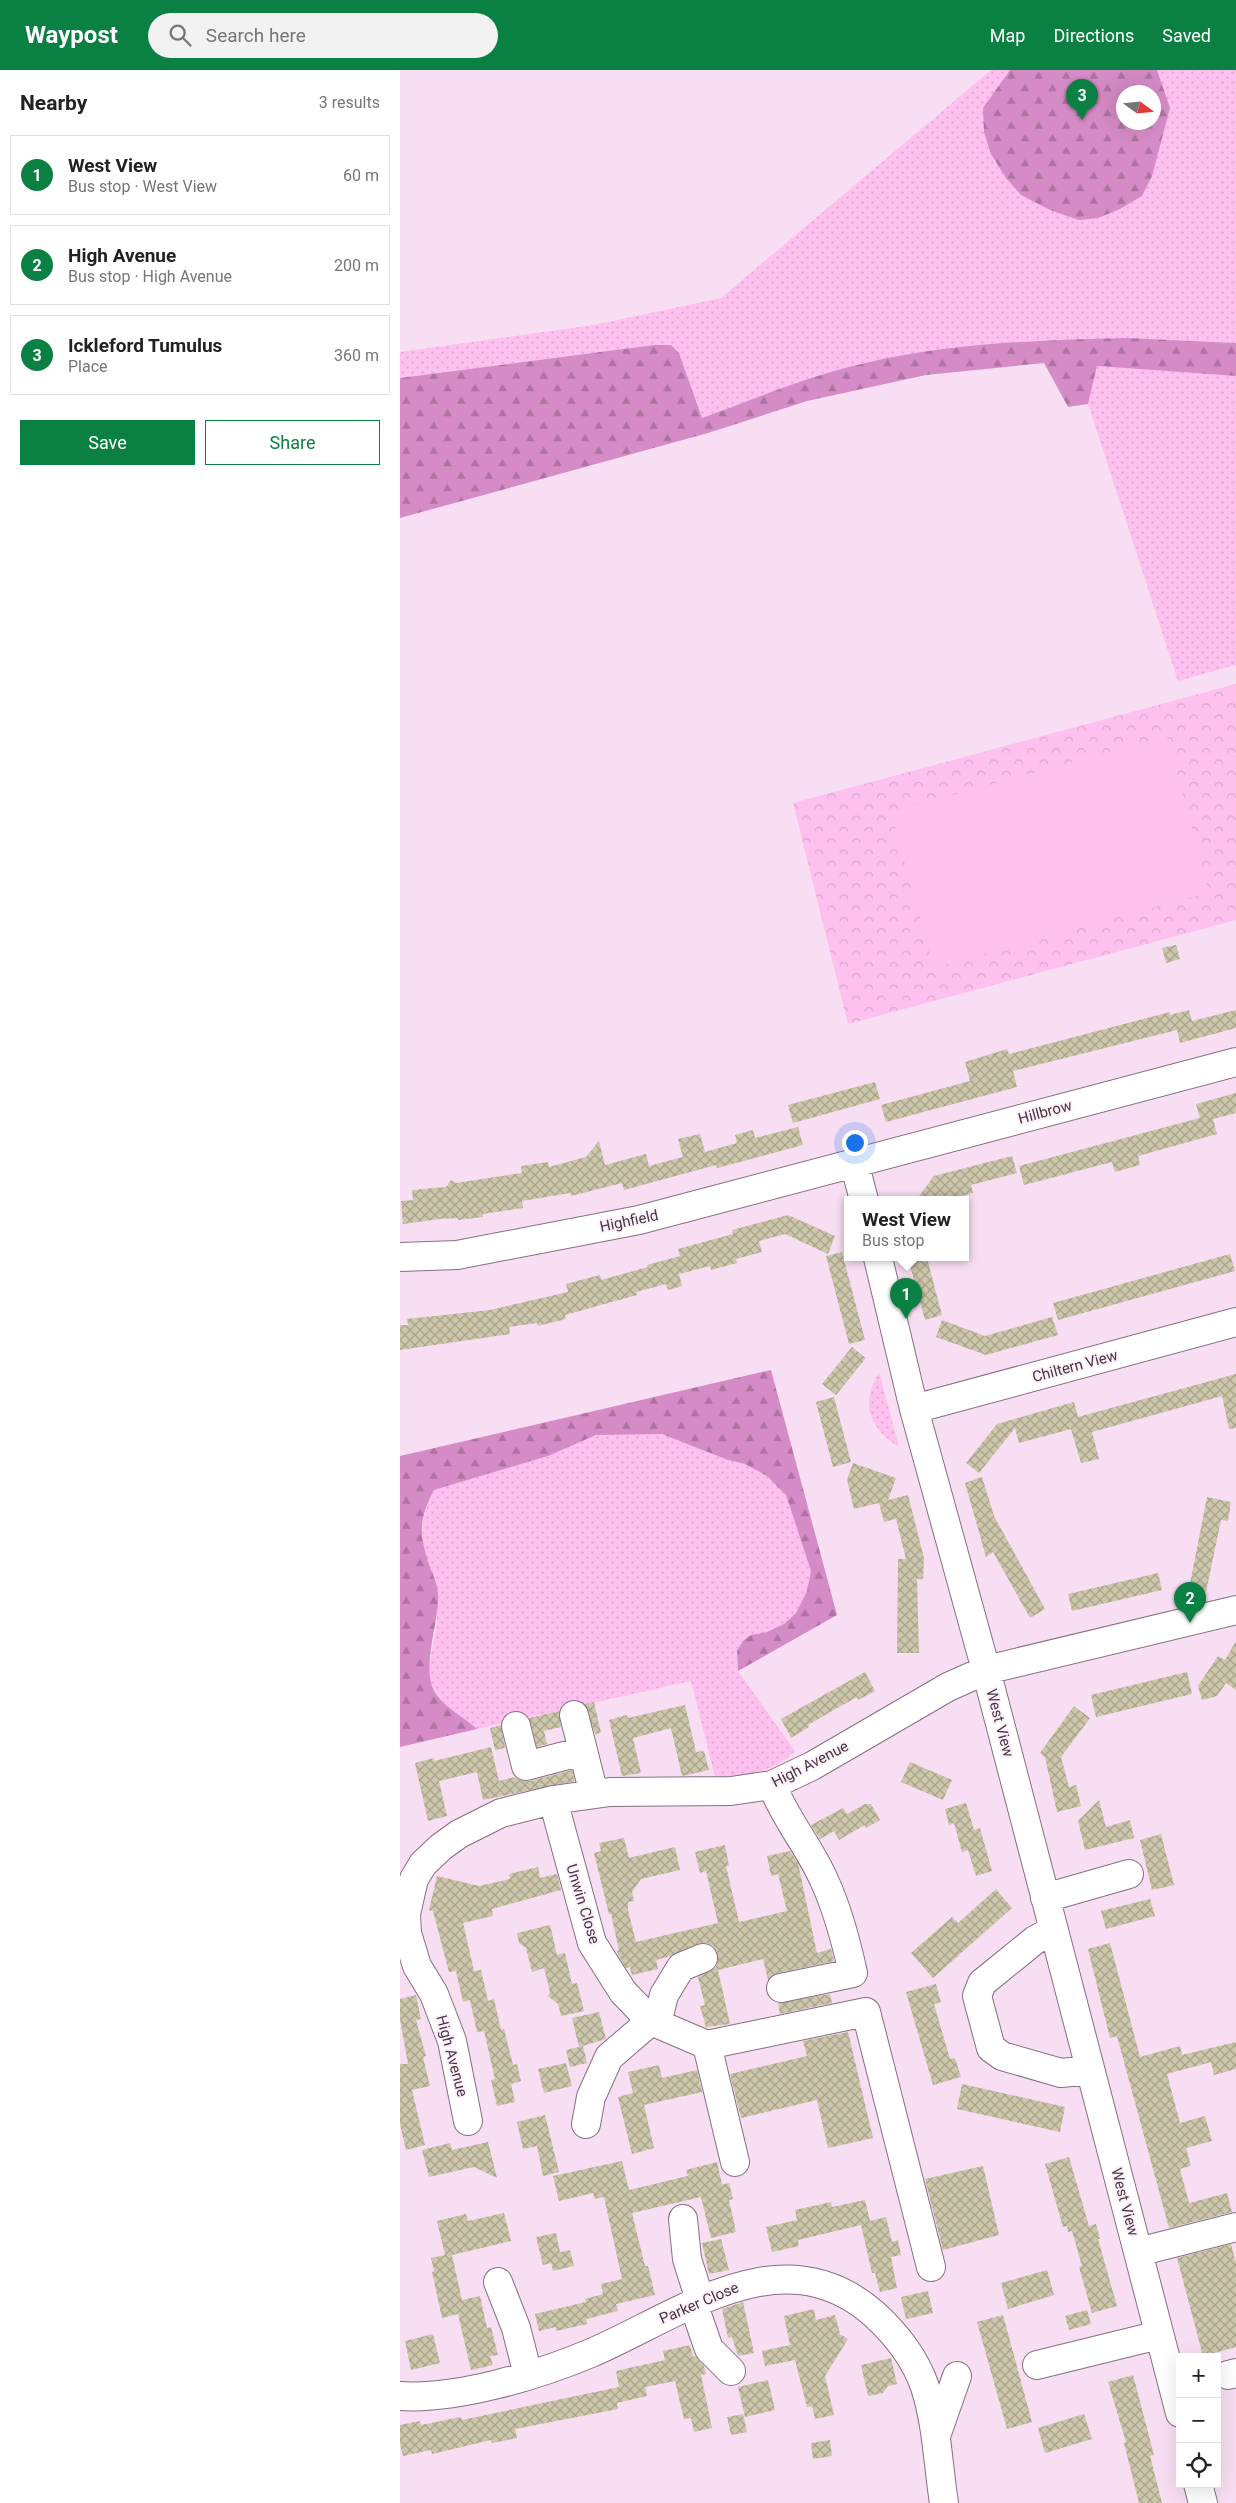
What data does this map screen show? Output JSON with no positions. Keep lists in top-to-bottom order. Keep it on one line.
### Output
{"streets":{"street":["Hillbrow","Highfield","Chiltern View","West View","High Avenue","Unwin Close","Parker Close"]},"crossings":[["Hillbrow","Highfield"],["Chiltern View","West View"],["West View","High Avenue"],["High Avenue","Unwin Close"]],"north":"right","page":{"header":"Waypost","search":"Search here","nav":["Map","Directions","Saved"],"heading":["Nearby","3 results"],"pins":["3","1","2"],"list":[{"mark":"1","name":"West View","note":"Bus stop · West View","value":"60 m"},{"mark":"2","name":"High Avenue","note":"Bus stop · High Avenue","value":"200 m"},{"mark":"3","name":"Ickleford Tumulus","note":"Place","value":"360 m"}],"buttons":["Save","Share"],"popup":["West View","Bus stop"],"map_buttons":["+","−"]}}
